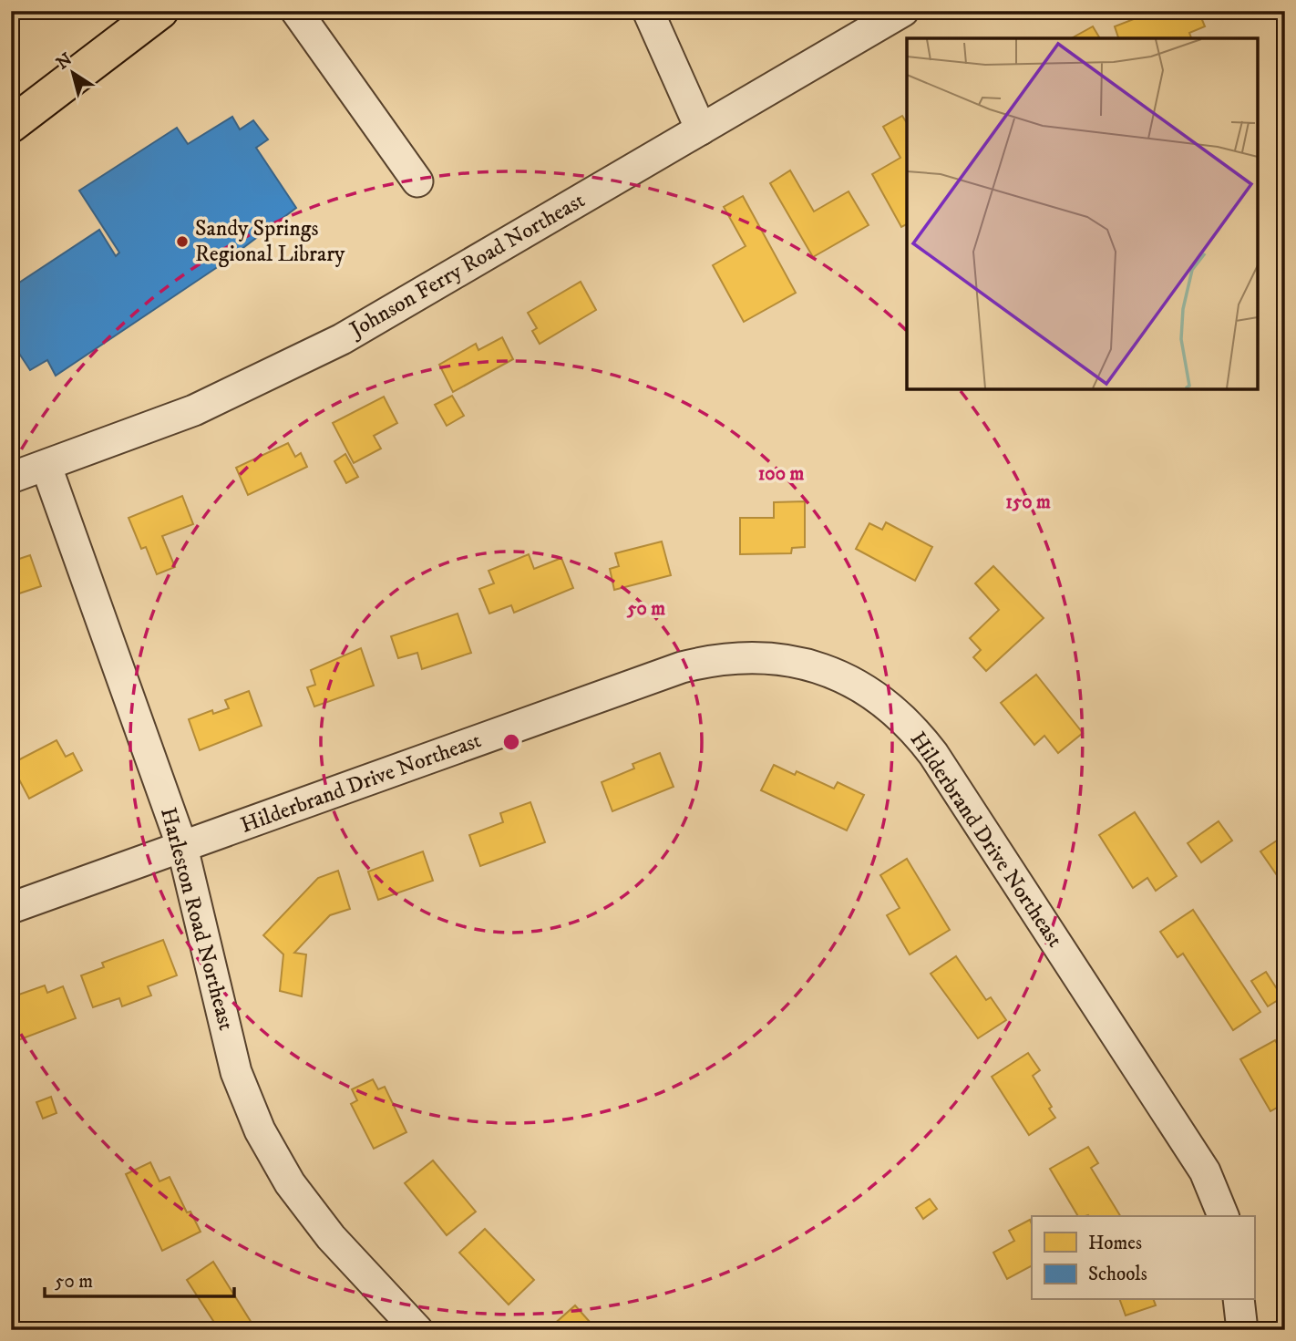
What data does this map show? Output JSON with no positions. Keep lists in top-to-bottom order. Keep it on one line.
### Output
{"streets":{"street":["Johnson Ferry Road Northeast","Hilderbrand Drive Northeast","Harleston Road Northeast"]},"crossings":[["Johnson Ferry Road Northeast","Harleston Road Northeast"],["Hilderbrand Drive Northeast","Harleston Road Northeast"]],"places":["Sandy Springs Regional Library"],"legend":["Homes","Schools"],"scale_bar":"50 m","north":"top left","rings":["100 m","150 m","50 m"]}
